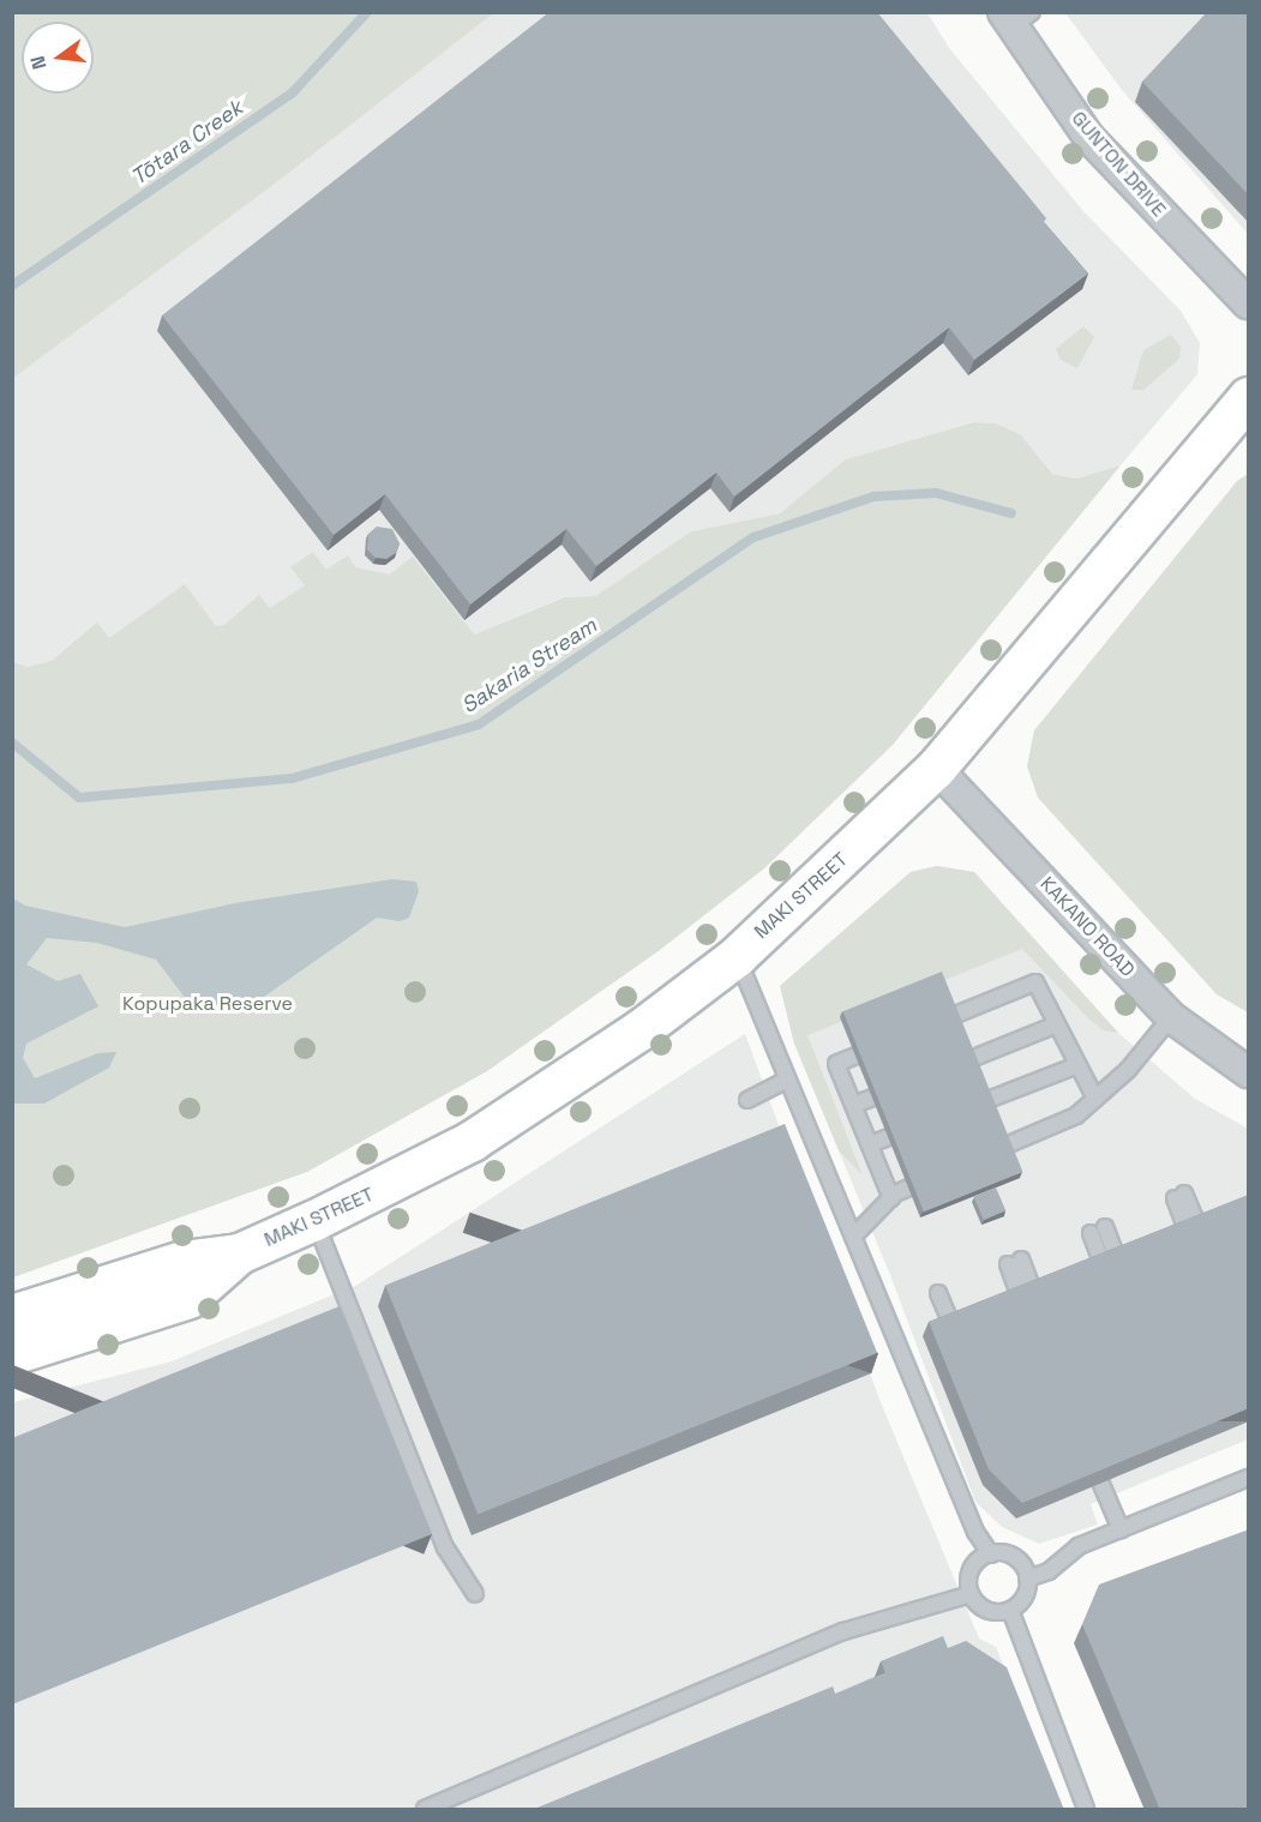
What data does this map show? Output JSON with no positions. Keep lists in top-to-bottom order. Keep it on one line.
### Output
{"streets":{"street":["GUNTON DRIVE","MAKI STREET","KAKANO ROAD"]},"crossings":[["MAKI STREET","KAKANO ROAD"]],"water":["Tōtara Creek","Sakaria Stream"],"parks":["Kopupaka Reserve"],"north":"left"}
